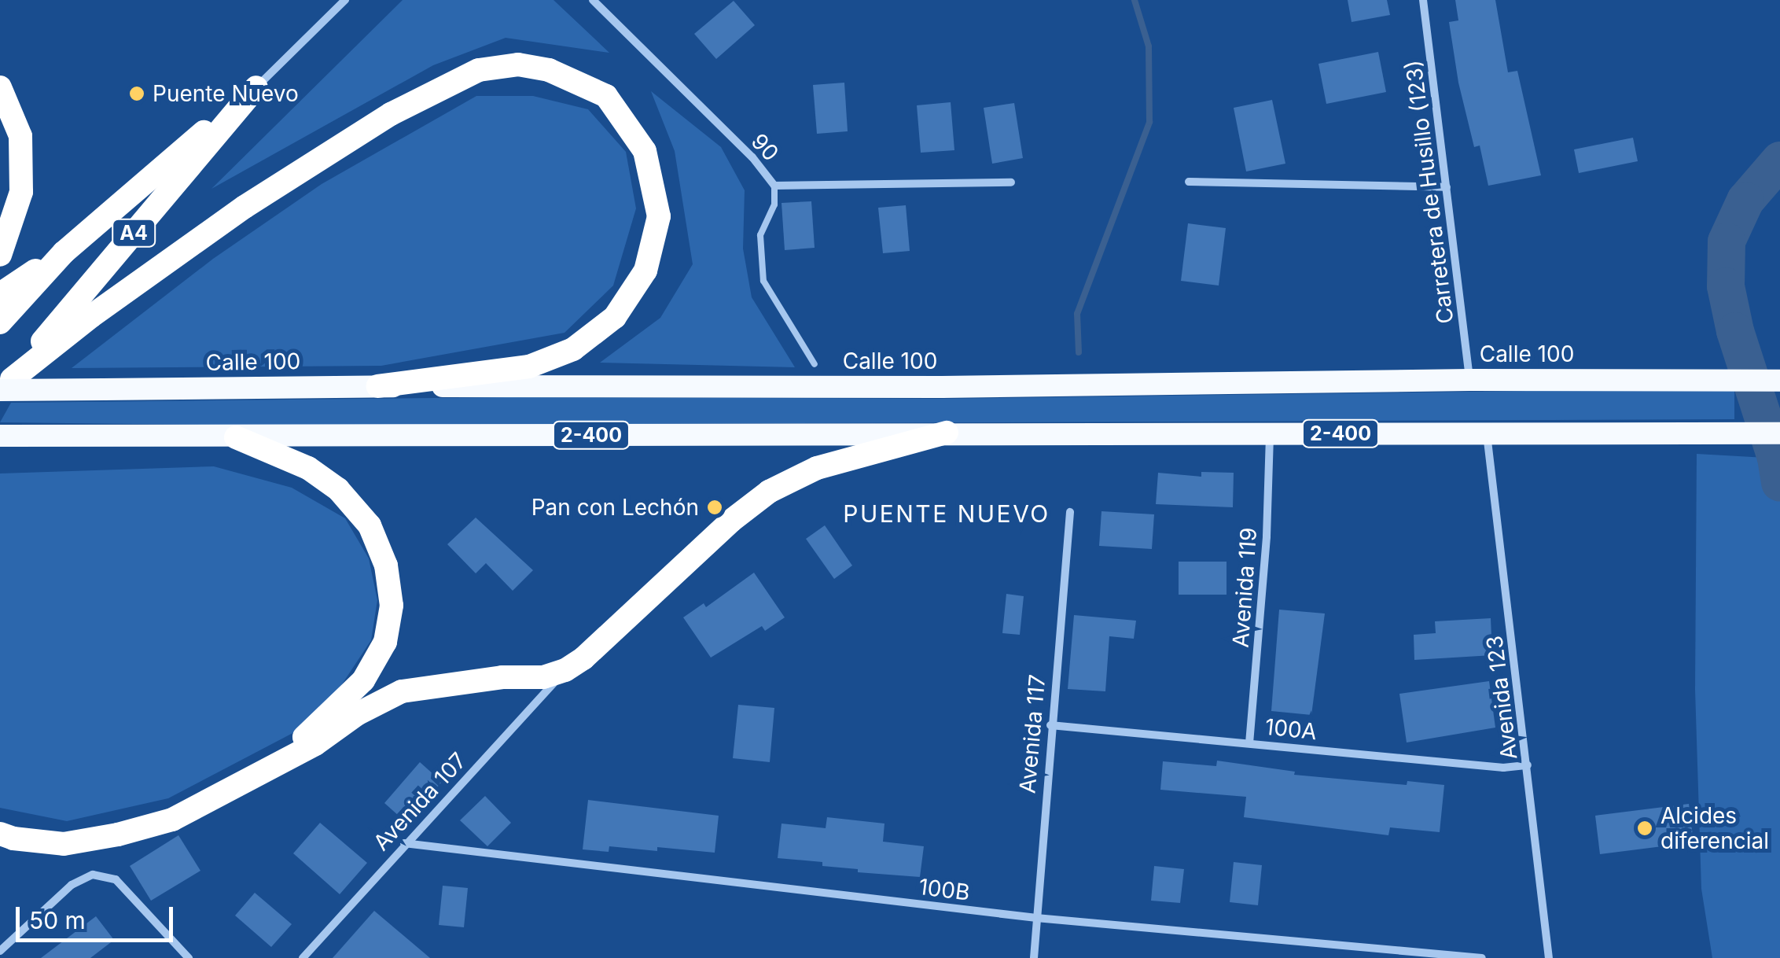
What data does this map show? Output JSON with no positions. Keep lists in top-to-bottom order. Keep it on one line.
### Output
{"streets":{"highway":["A4","Calle 100","2-400"],"street":["90","Carretera de Husillo (123)","Avenida 119","Avenida 123","100A","Avenida 117","Avenida 107","100B"]},"crossings":[["Carretera de Husillo (123)","Calle 100"],["A4","Calle 100"],["2-400","Avenida 119"],["2-400","Avenida 123"],["Avenida 119","100A"],["Avenida 123","100A"],["100A","Avenida 117"],["Avenida 117","100B"],["Avenida 107","100B"]],"districts":["PUENTE NUEVO"],"places":["Puente Nuevo","Pan con Lechón","Alcides diferencial"],"scale_bar":"50 m"}
